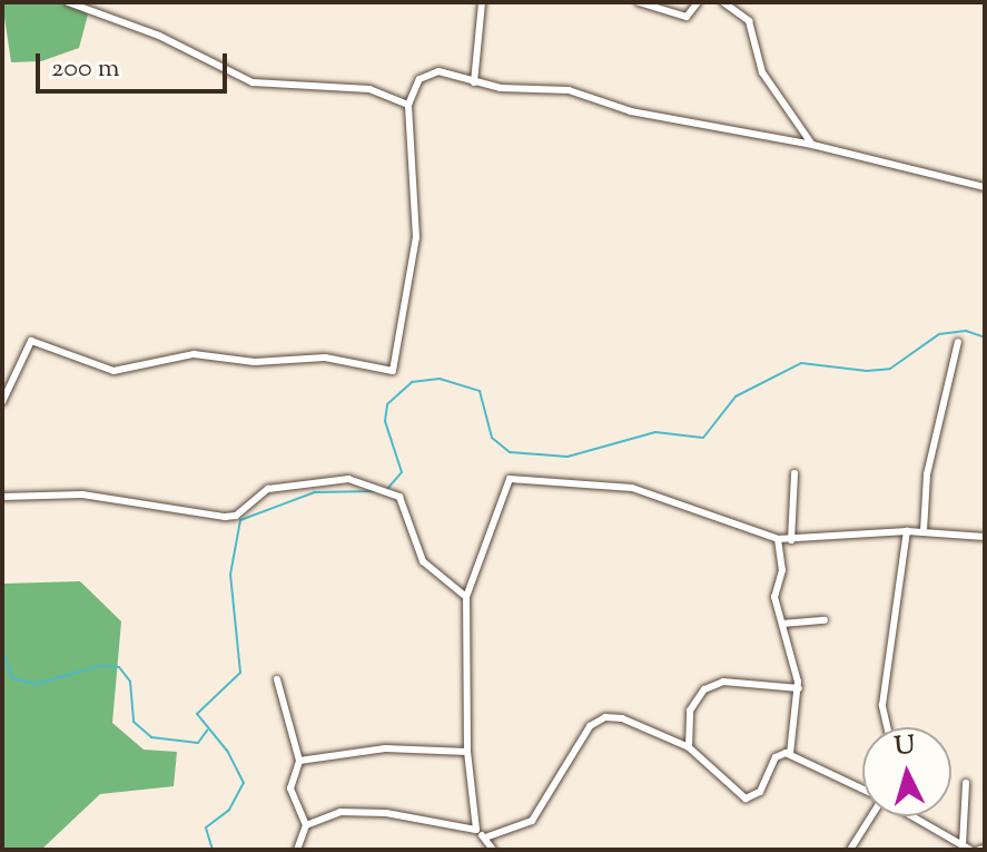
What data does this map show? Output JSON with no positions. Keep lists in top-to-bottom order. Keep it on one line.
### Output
{"scale_bar":"200 m","north":"top"}
